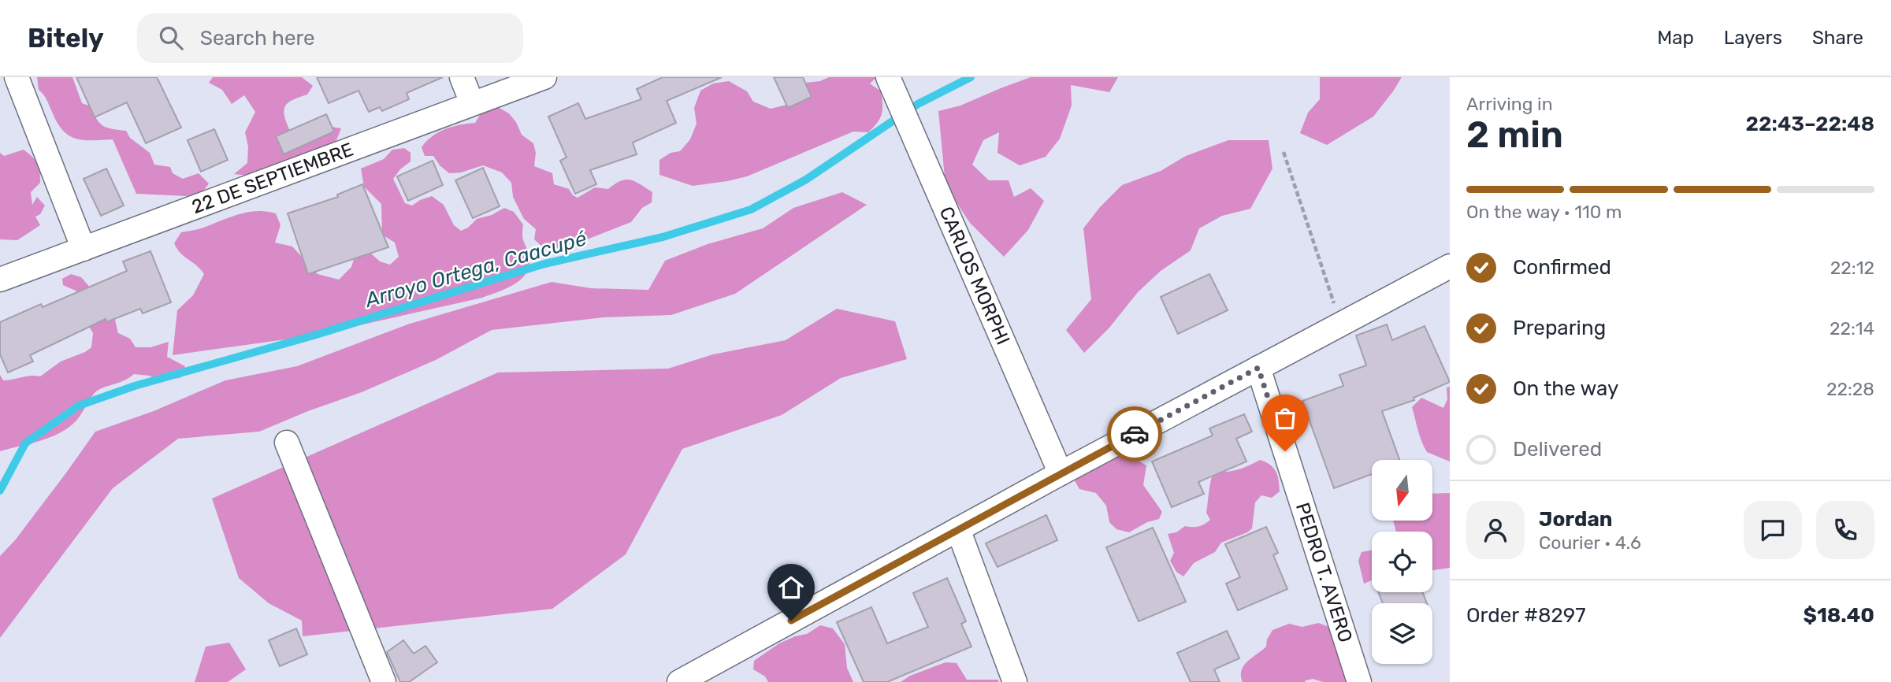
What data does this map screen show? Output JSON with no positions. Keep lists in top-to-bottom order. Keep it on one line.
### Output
{"streets":{"street":["22 DE SEPTIEMBRE","CARLOS MORPHI","PEDRO T. AVERO"]},"water":["Arroyo Ortega, Caacupé"],"north":"bottom","page":{"header":"Bitely","search":"Search here","nav":["Map","Layers","Share"],"heading":["2 min","Arriving in","22:43–22:48"],"panel":["Jordan","Courier · 4.6","Order #8297","$18.40"],"bar":"On the way · 110 m","list":[["Confirmed","22:12"],["Preparing","22:14"],["On the way","22:28"],"Delivered"]}}
